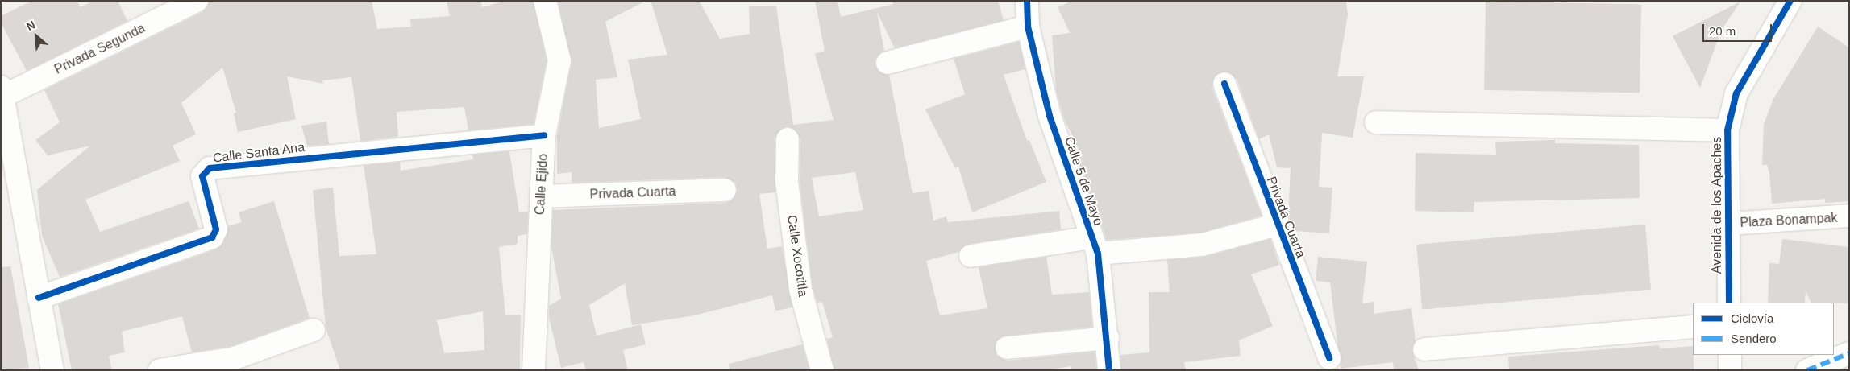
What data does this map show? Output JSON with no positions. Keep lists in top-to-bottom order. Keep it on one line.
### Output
{"streets":{"street":["Privada Segunda","Calle Santa Ana","Calle 5 de Mayo","Calle Ejido","Privada Cuarta","Avenida de los Apaches","Plaza Bonampak","Calle Xocotitla"]},"crossings":[["Calle Santa Ana","Calle Ejido"],["Calle 5 de Mayo","Privada Cuarta"],["Calle Ejido","Privada Cuarta"],["Avenida de los Apaches","Plaza Bonampak"]],"legend":["Ciclovía","Sendero"],"scale_bar":"20 m","north":"top left"}
